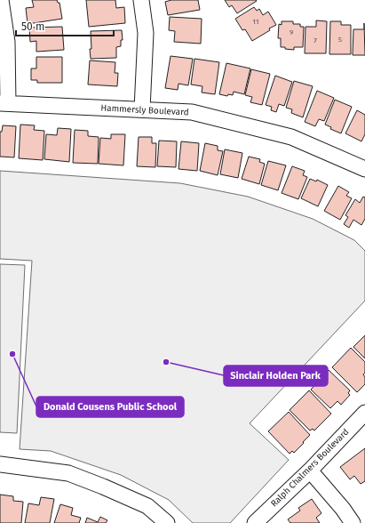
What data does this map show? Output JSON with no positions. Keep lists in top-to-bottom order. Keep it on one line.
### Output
{"streets":{"street":["Hammersly Boulevard","Ralph Chalmers Boulevard"]},"places":["Donald Cousens Public School","Sinclair Holden Park"],"house_numbers":["11","9","5","7"],"scale_bar":"50 m"}
